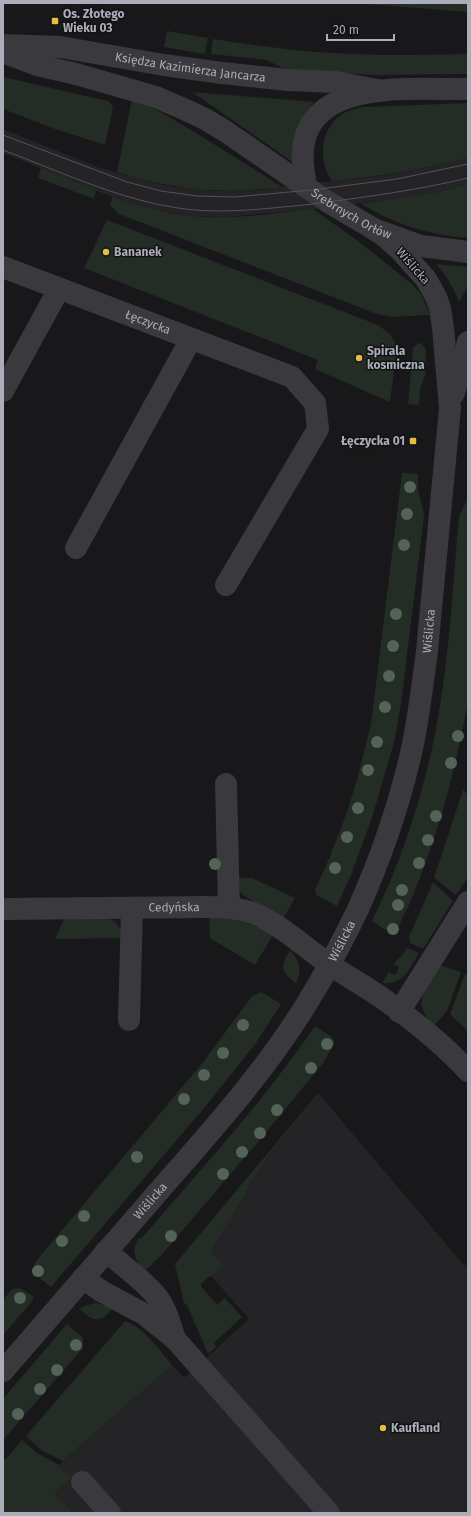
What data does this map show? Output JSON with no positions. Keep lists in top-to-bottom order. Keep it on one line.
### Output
{"streets":{"street":["Księdza Kazimierza Jancarza","Srebrnych Orłów","Wiślicka","Łęczycka","Cedyńska"]},"crossings":[["Srebrnych Orłów","Wiślicka"],["Wiślicka","Cedyńska"]],"places":{"transit":["Os. Złotego Wieku 03","Łęczycka 01"],"other":["Bananek","Spirala kosmiczna","Kaufland"]},"scale_bar":"20 m"}
